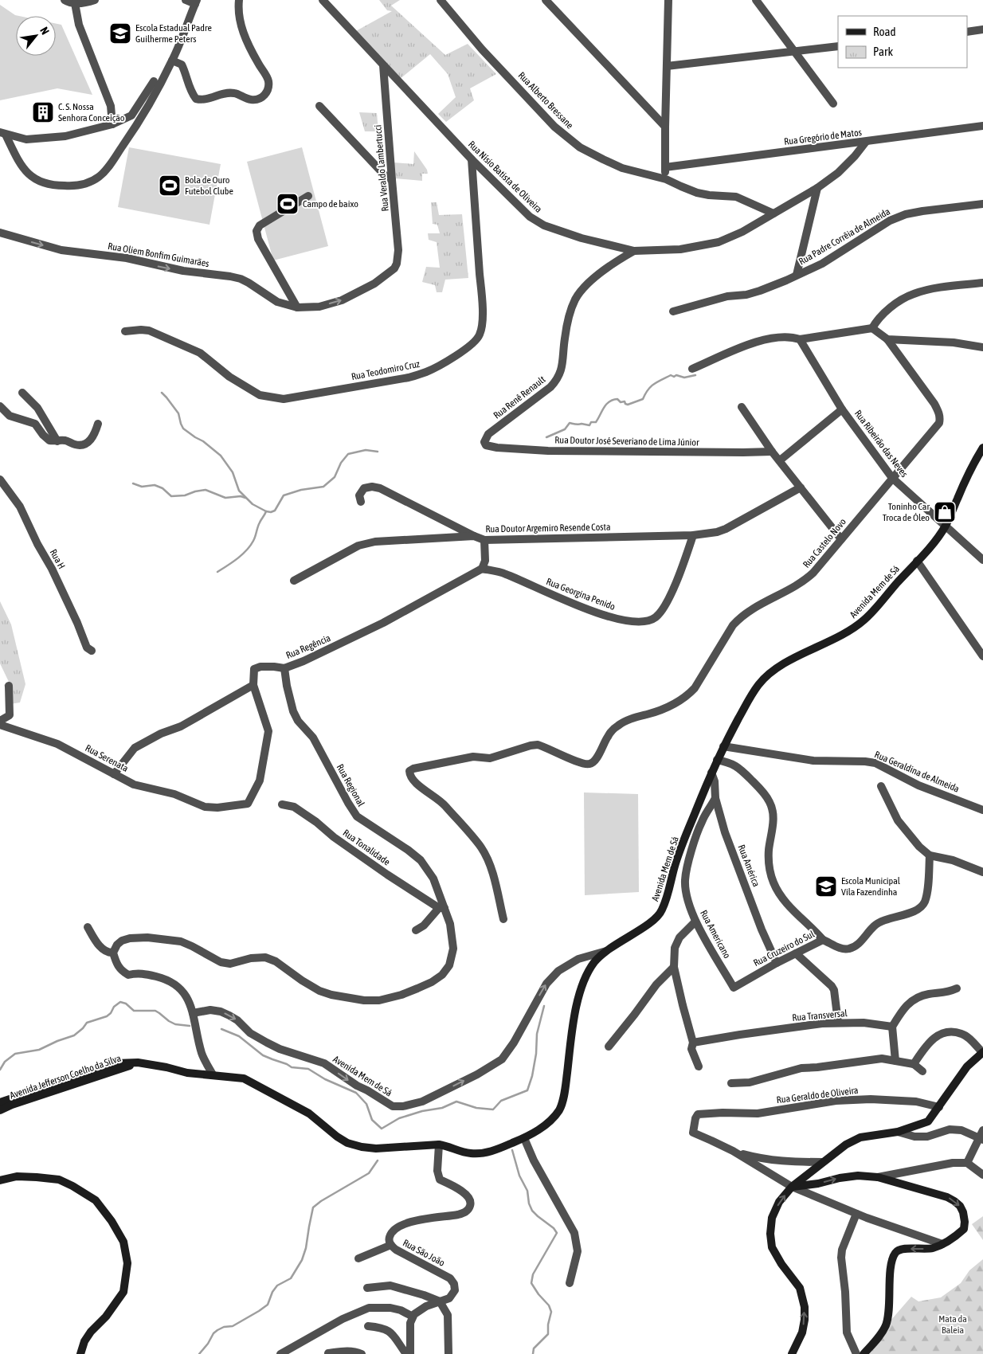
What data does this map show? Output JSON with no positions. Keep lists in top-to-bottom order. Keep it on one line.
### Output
{"streets":{"street":["Rua Alberto Bressane","Rua Gregório de Matos","Rua Veraldo Lambertucci","Rua Nísio Batista de Oliveira","Rua Padre Corrêia de Almeida","Rua Oliem Bonfim Guimarães","Rua Teodomiro Cruz","Rua Renê Renault","Rua Doutor José Severiano de Lima Júnior","Rua Ribeirão das Neves","Rua Doutor Argemiro Resende Costa","Rua Castelo Novo","Rua H","Avenida Mem de Sá","Rua Georgina Penido","Rua Regência","Rua Serenata","Rua Geraldina de Almeida","Rua Regional","Rua Tonalidade","Rua América","Rua Americano","Rua Cruzeiro do Sul","Rua Transversal","Avenida Jefferson Coelho da Silva","Rua Geraldo de Oliveira","Rua São João"]},"crossings":[["Rua Alberto Bressane","Rua Nísio Batista de Oliveira"],["Rua Gregório de Matos","Rua Nísio Batista de Oliveira"],["Rua Veraldo Lambertucci","Rua Nísio Batista de Oliveira"],["Rua Veraldo Lambertucci","Rua Oliem Bonfim Guimarães"],["Rua Nísio Batista de Oliveira","Rua Teodomiro Cruz"],["Rua Nísio Batista de Oliveira","Rua Renê Renault"],["Rua Renê Renault","Rua Doutor José Severiano de Lima Júnior"],["Rua Ribeirão das Neves","Rua Castelo Novo"],["Rua Ribeirão das Neves","Avenida Mem de Sá"],["Rua Doutor Argemiro Resende Costa","Rua Georgina Penido"],["Avenida Mem de Sá","Rua Geraldina de Almeida"],["Avenida Mem de Sá","Rua América"],["Avenida Mem de Sá","Avenida Jefferson Coelho da Silva"],["Rua Georgina Penido","Rua Regência"],["Rua Regência","Rua Serenata"],["Rua Regência","Rua Regional"],["Rua Regional","Rua Tonalidade"],["Rua América","Rua Americano"],["Rua América","Rua Cruzeiro do Sul"],["Rua Americano","Rua Cruzeiro do Sul"],["Avenida Jefferson Coelho da Silva","Rua São João"]],"one_way":["Rua Oliem Bonfim Guimarães","Avenida Mem de Sá"],"parks":["Mata da Baleia"],"places":{"school or university":["Escola Estadual Padre Guilherme Peters","Escola Municipal Vila Fazendinha"],"building":["C. S. Nossa Senhora Conceição"],"sports":["Bola de Ouro Futebol Clube","Campo de baixo"],"shop":["Toninho Car Troca de Óleo"]},"legend":["Road","Park"],"north":"top right"}
